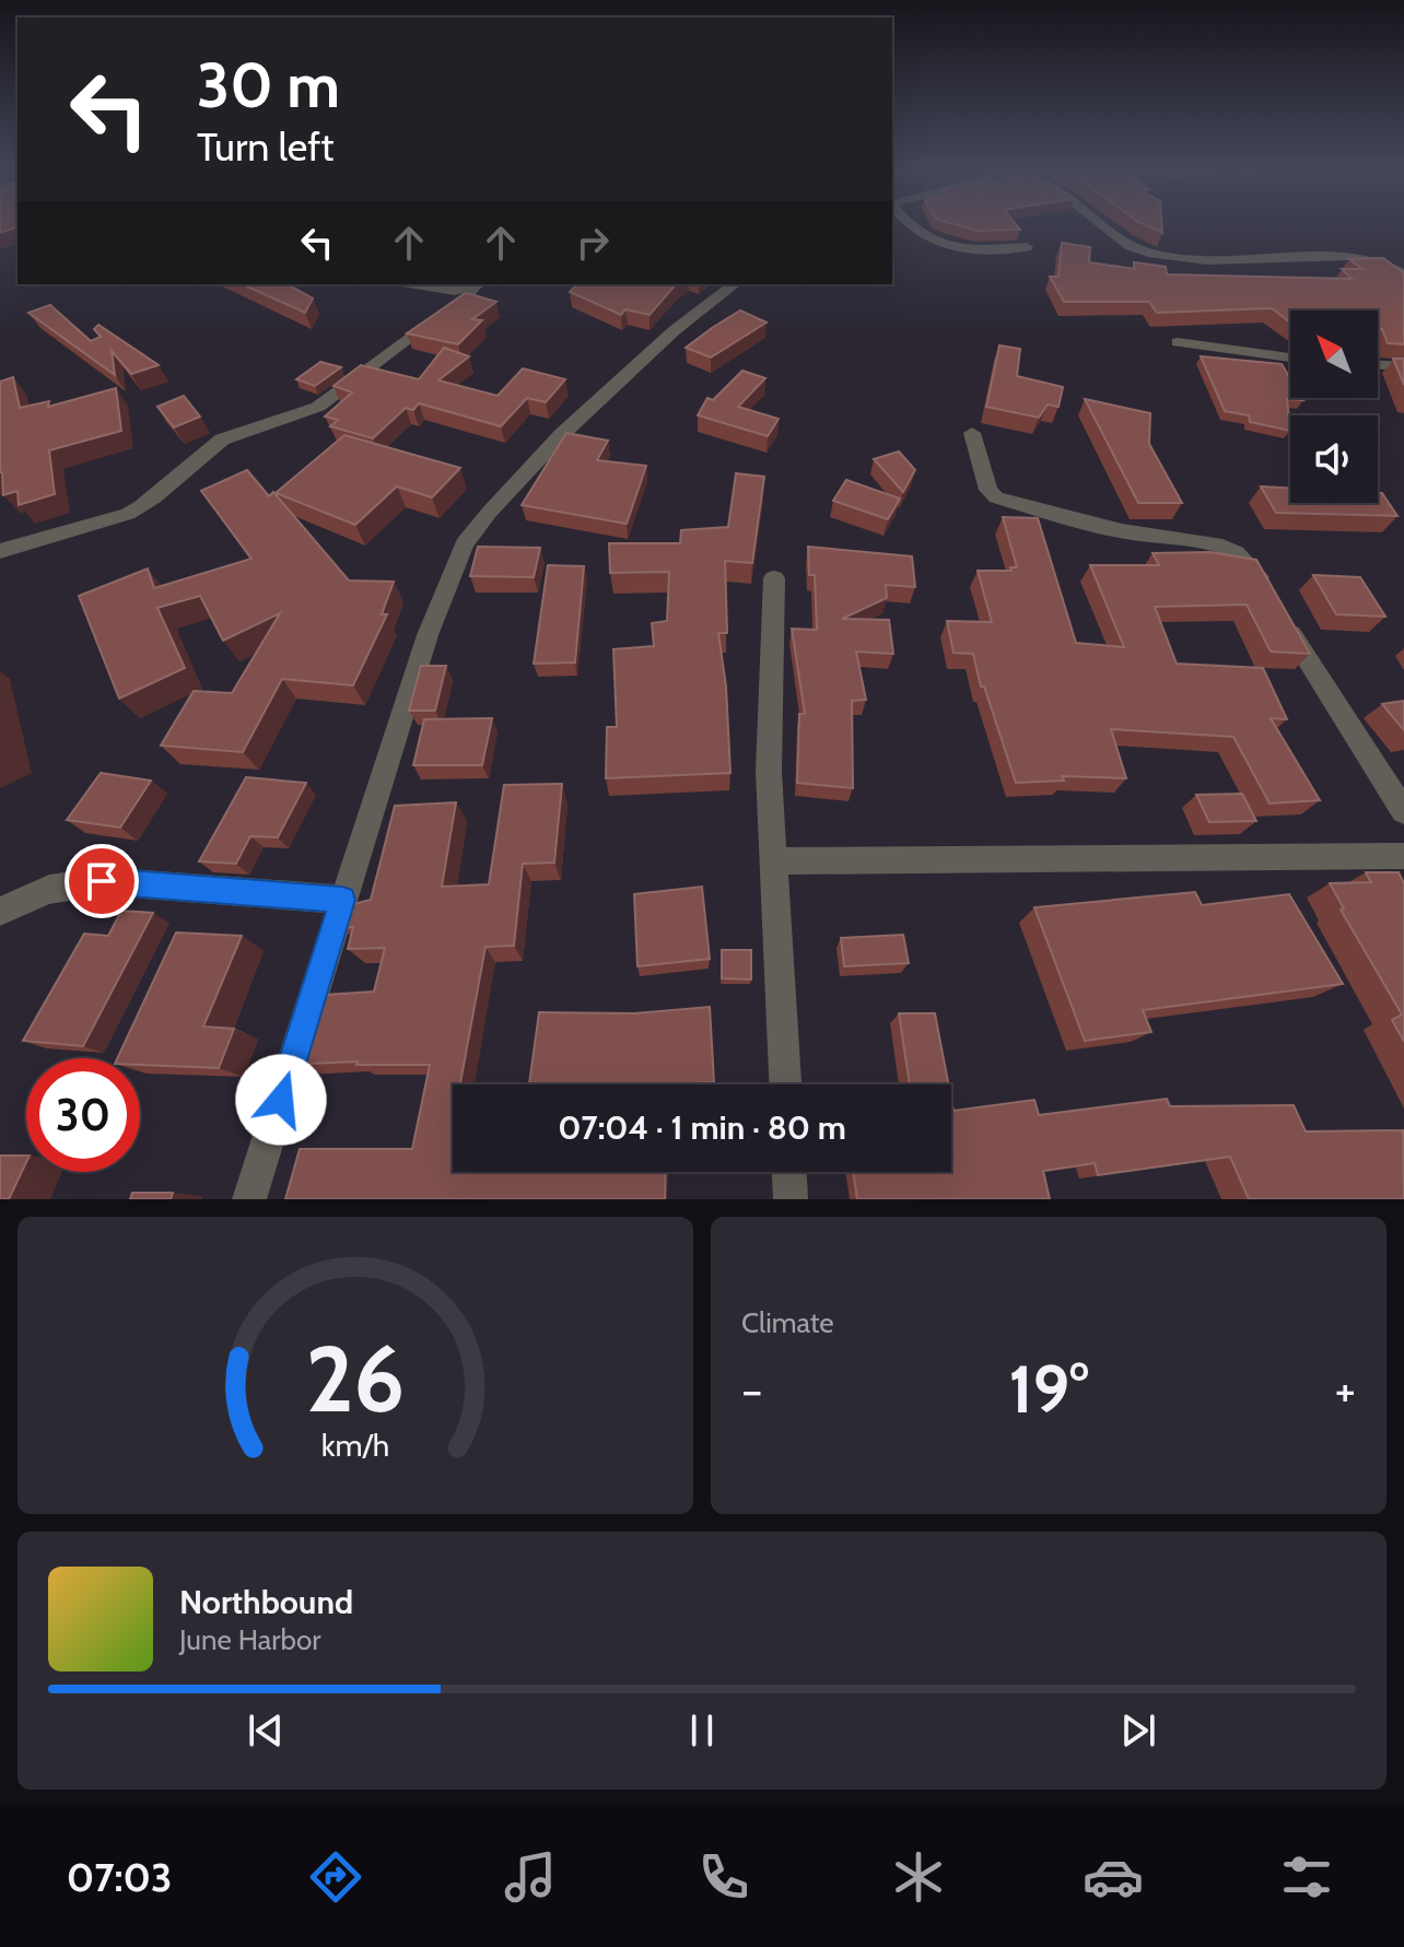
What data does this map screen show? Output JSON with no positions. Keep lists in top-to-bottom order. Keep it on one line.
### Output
{"north":"top left","page":{"turn":["30 m","Turn left"],"limit":"30","trip":"07:04 · 1 min · 80 m","tile":"Climate","heat":["−","19°","+"],"song":["Northbound","June Harbor"],"tabs":"07:03","gauge":["26","km/h"]}}
